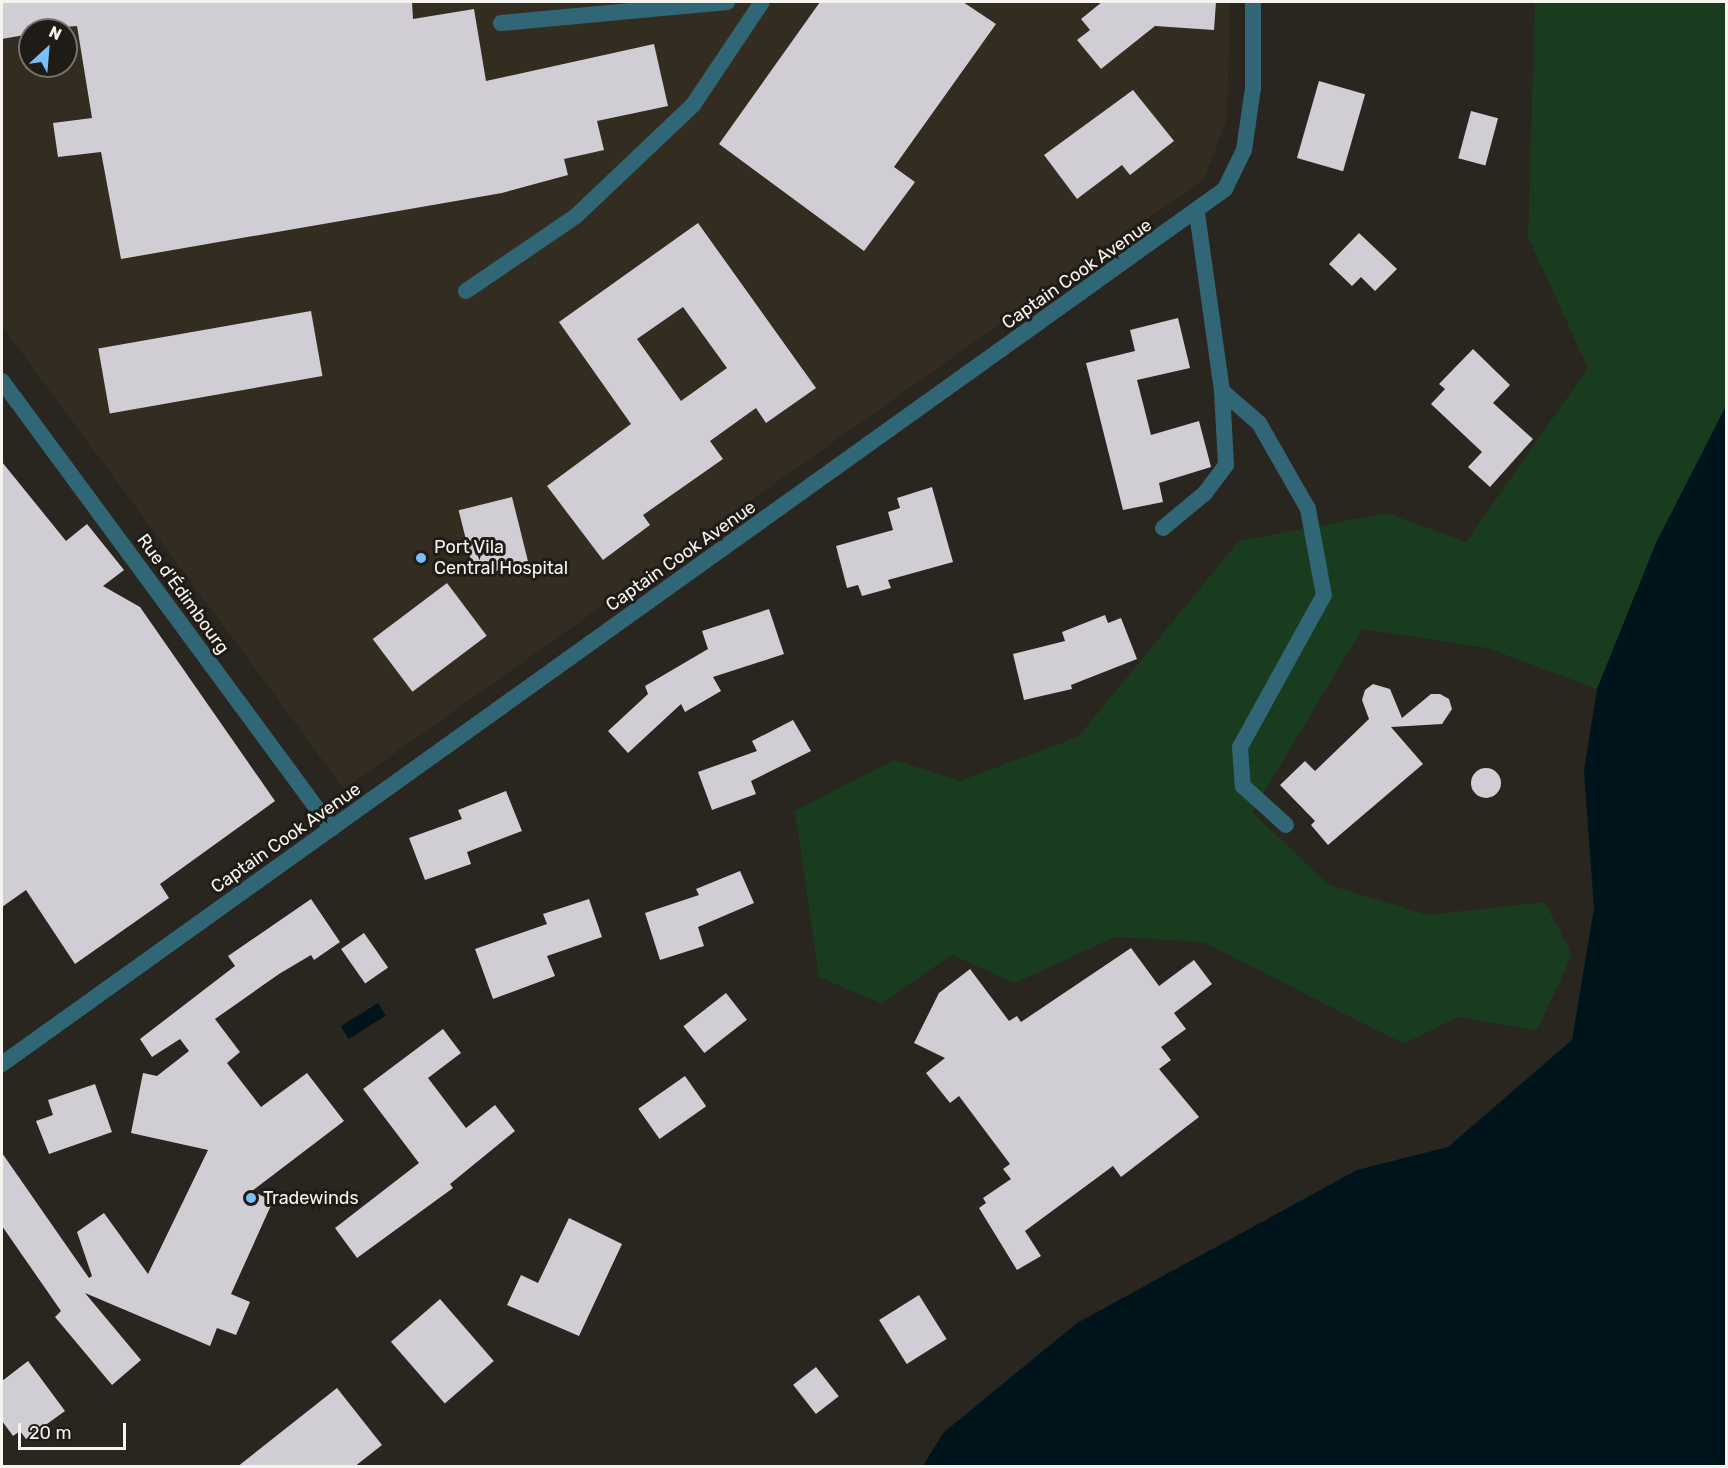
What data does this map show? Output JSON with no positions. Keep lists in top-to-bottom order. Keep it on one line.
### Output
{"streets":{"street":["Captain Cook Avenue","Rue d'Édimbourg"]},"crossings":[["Captain Cook Avenue","Rue d'Édimbourg"]],"places":["Port Vila Central Hospital","Tradewinds"],"scale_bar":"20 m","north":"top right"}
